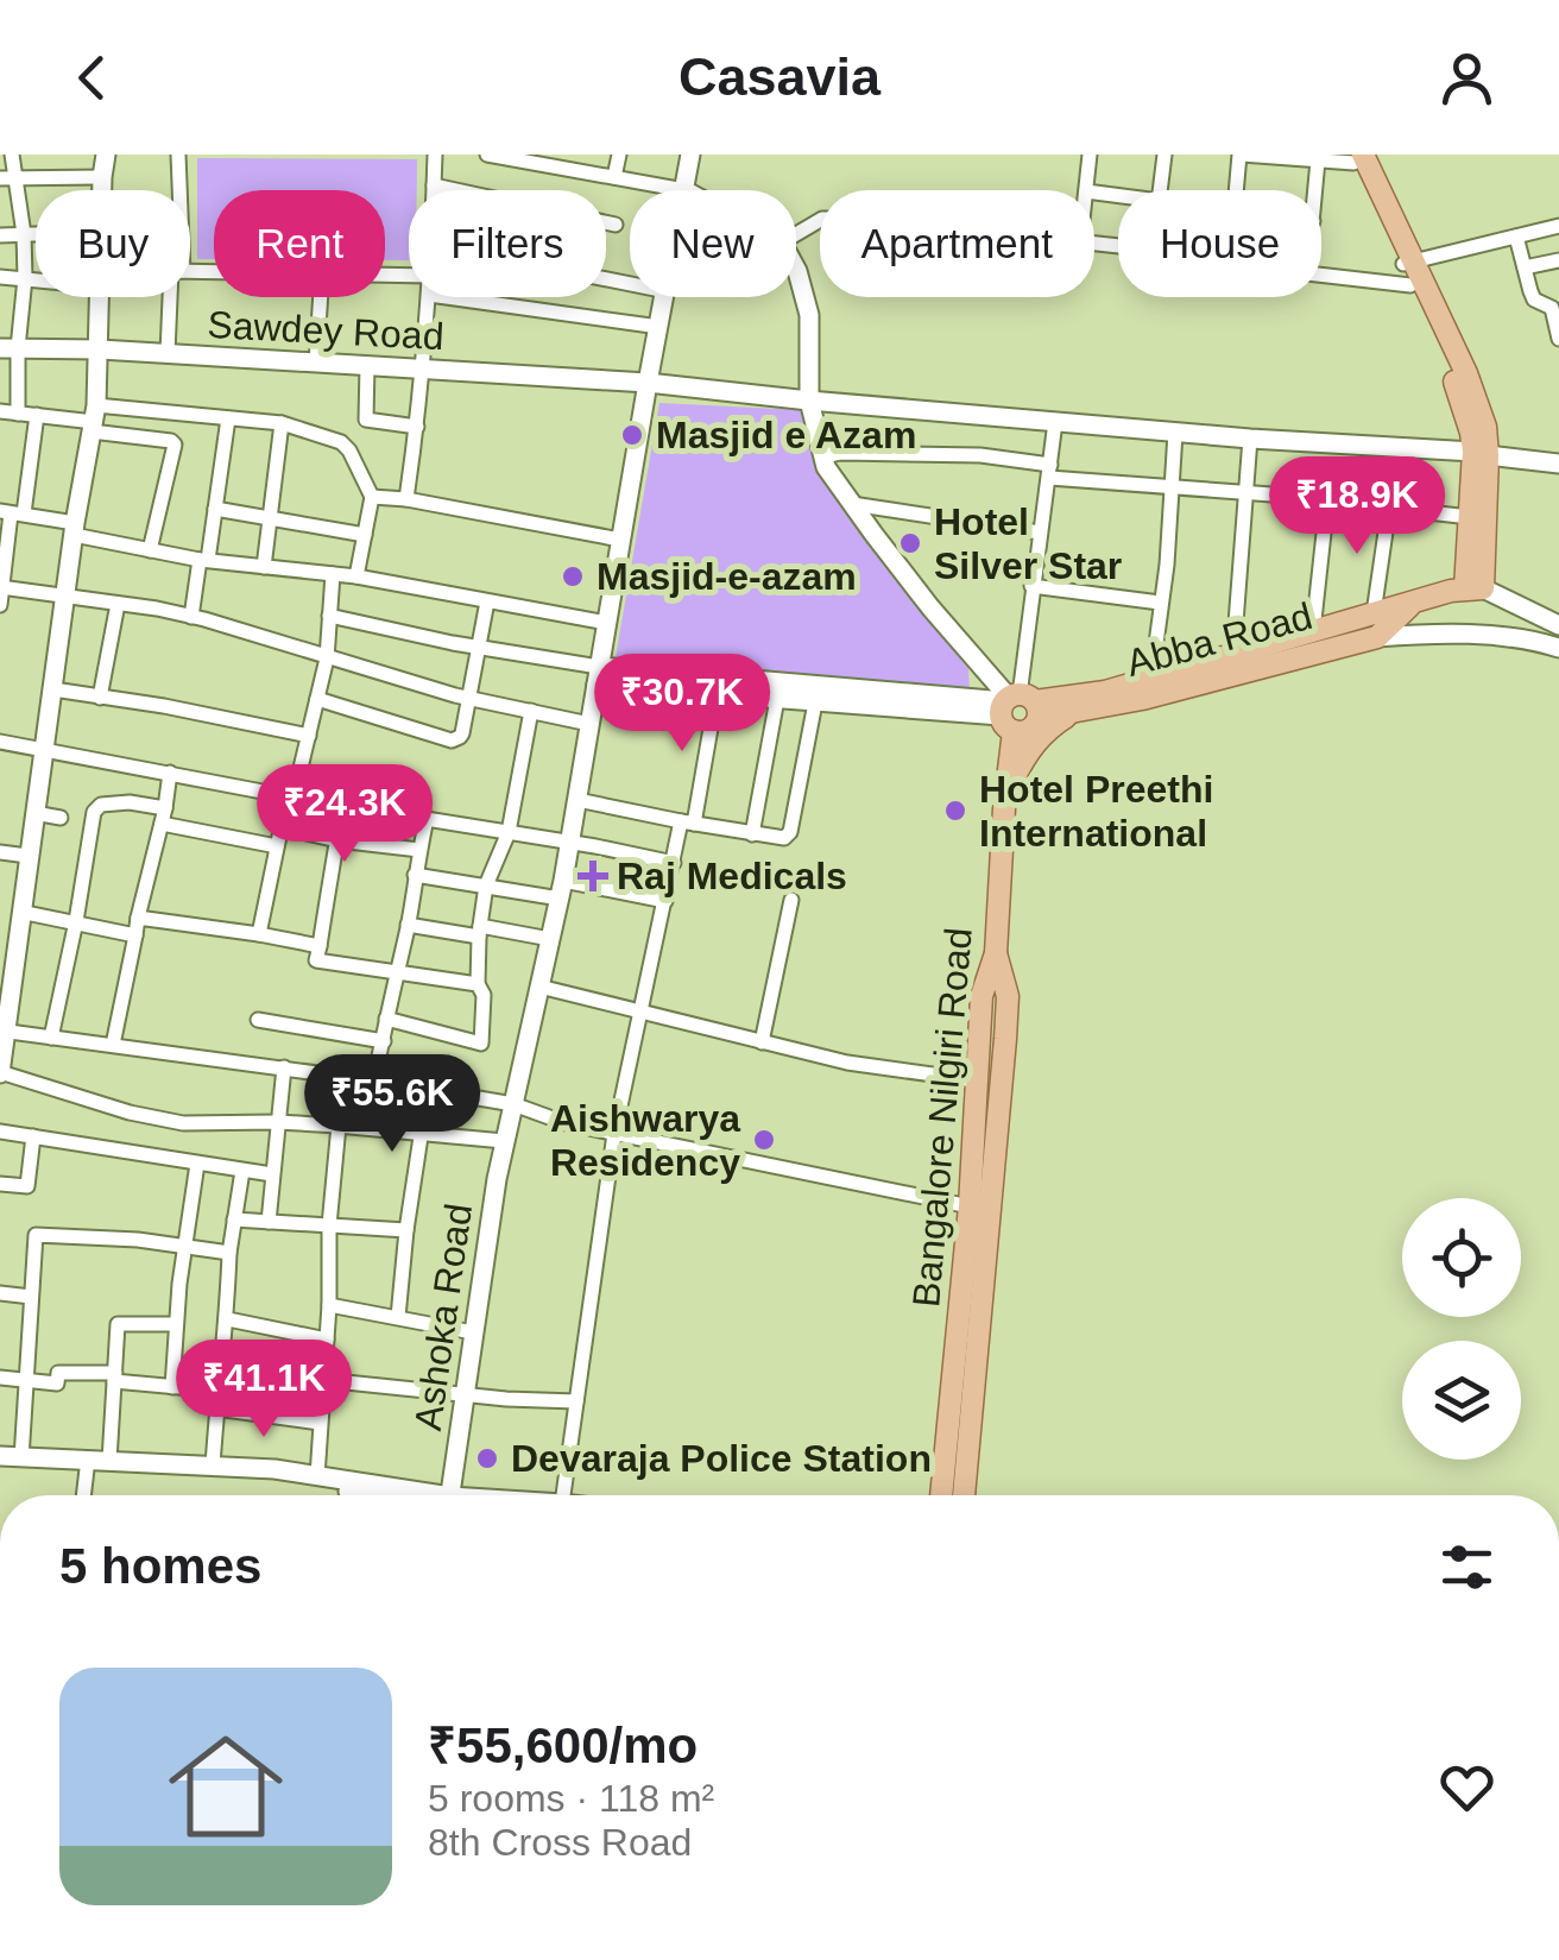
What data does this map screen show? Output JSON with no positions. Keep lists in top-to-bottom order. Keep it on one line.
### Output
{"streets":{"main road":["Abba Road","Bangalore Nilgiri Road"],"street":["Sawdey Road","Ashoka Road"]},"crossings":[["Sawdey Road","Ashoka Road"],["Abba Road","Bangalore Nilgiri Road"]],"places":{"other":["Masjid e Azam","Hotel Silver Star","Masjid-e-azam","Hotel Preethi International","Aishwarya Residency","Devaraja Police Station"],"health":["Raj Medicals"]},"page":{"header":"Casavia","chip":["Buy","Rent","Filters","New","Apartment","House"],"price":["₹18.9K","₹30.7K","₹24.3K","₹55.6K","₹41.1K"],"heading":"5 homes","list":[{"name":"₹55,600/mo","note":"5 rooms · 118 m² · 8th Cross Road"}]}}
